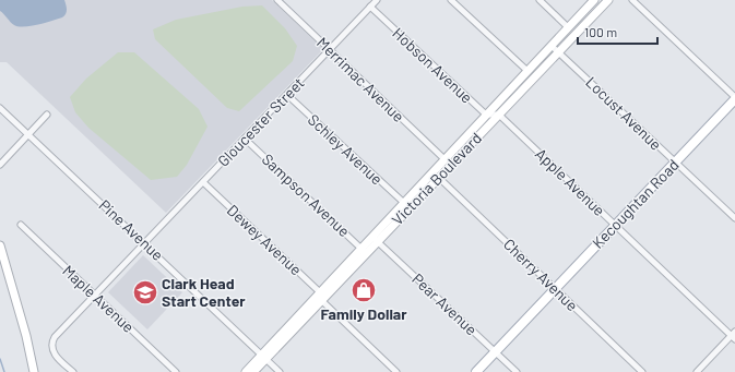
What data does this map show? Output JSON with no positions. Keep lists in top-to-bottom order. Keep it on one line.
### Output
{"streets":{"main road":["Victoria Boulevard","Kecoughtan Road"],"street":["Hobson Avenue","Merrimac Avenue","Locust Avenue","Gloucester Street","Schley Avenue","Apple Avenue","Sampson Avenue","Pine Avenue","Dewey Avenue","Cherry Avenue","Maple Avenue","Pear Avenue"]},"crossings":[["Hobson Avenue","Gloucester Street"],["Hobson Avenue","Victoria Boulevard"],["Hobson Avenue","Apple Avenue"],["Merrimac Avenue","Gloucester Street"],["Merrimac Avenue","Victoria Boulevard"],["Locust Avenue","Victoria Boulevard"],["Locust Avenue","Kecoughtan Road"],["Gloucester Street","Schley Avenue"],["Gloucester Street","Sampson Avenue"],["Gloucester Street","Pine Avenue"],["Gloucester Street","Dewey Avenue"],["Gloucester Street","Maple Avenue"],["Schley Avenue","Victoria Boulevard"],["Victoria Boulevard","Apple Avenue"],["Victoria Boulevard","Sampson Avenue"],["Victoria Boulevard","Pine Avenue"],["Victoria Boulevard","Dewey Avenue"],["Victoria Boulevard","Cherry Avenue"],["Victoria Boulevard","Pear Avenue"],["Apple Avenue","Kecoughtan Road"],["Kecoughtan Road","Cherry Avenue"],["Kecoughtan Road","Pear Avenue"]],"places":{"shop":["Family Dollar"],"school or university":["Clark Head Start Center"]},"scale_bar":"100 m"}
